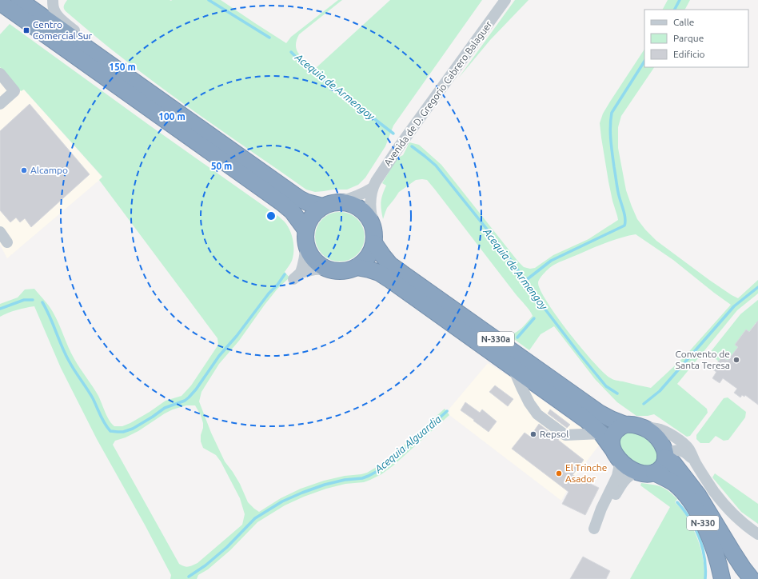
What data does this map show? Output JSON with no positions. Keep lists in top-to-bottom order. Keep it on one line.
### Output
{"streets":{"highway":["N-330a","N-330"],"street":["Avenida de D. Gregorio Cabrero Balaguer"]},"crossings":[["Avenida de D. Gregorio Cabrero Balaguer","N-330a"],["N-330a","N-330"]],"water":["Acequia de Armengoy","Acequia Alguardia"],"places":{"transit":["Centro Comercial Sur"],"other":["Alcampo","Convento de Santa Teresa","Repsol","El Trinche Asador"]},"legend":["Calle","Parque","Edificio"],"rings":["150 m","100 m","50 m"]}
